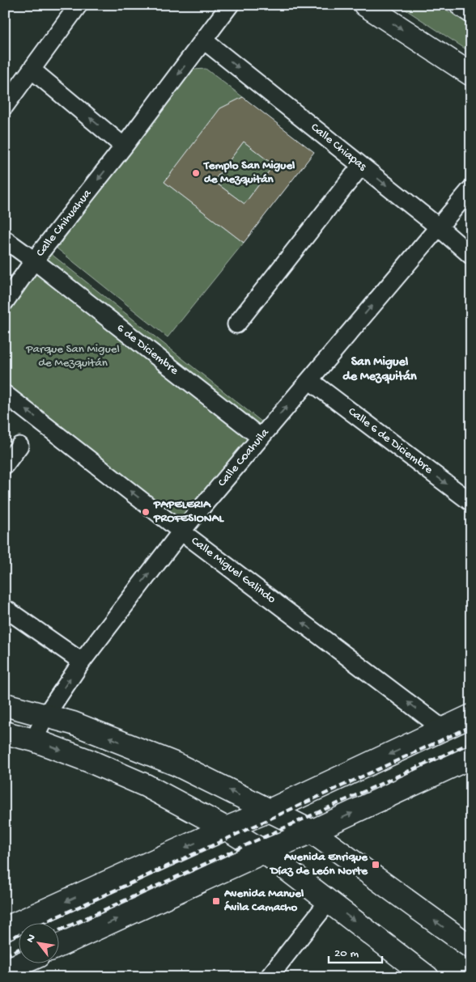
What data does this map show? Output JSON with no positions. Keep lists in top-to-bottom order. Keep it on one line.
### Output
{"streets":{"street":["Calle Chiapas","Calle Chihuahua","6 de Diciembre","Calle 6 de Diciembre","Calle Coahuila","Calle Miguel Galindo"]},"crossings":[["Calle Chiapas","Calle Chihuahua"],["Calle Chiapas","Calle Coahuila"],["Calle Chihuahua","6 de Diciembre"],["6 de Diciembre","Calle Coahuila"],["Calle 6 de Diciembre","Calle Coahuila"],["Calle Coahuila","Calle Miguel Galindo"]],"one_way":["Calle Chiapas","Calle 6 de Diciembre","Calle Miguel Galindo"],"districts":["San Miguel de Mezquitán"],"parks":["Parque San Miguel de Mezquitán"],"places":{"other":["Templo San Miguel de Mezquitán","PAPELERIA PROFESIONAL"],"transit":["Avenida Enrique Díaz de León Norte","Avenida Manuel Ávila Camacho"]},"scale_bar":"20 m","north":"top left"}
